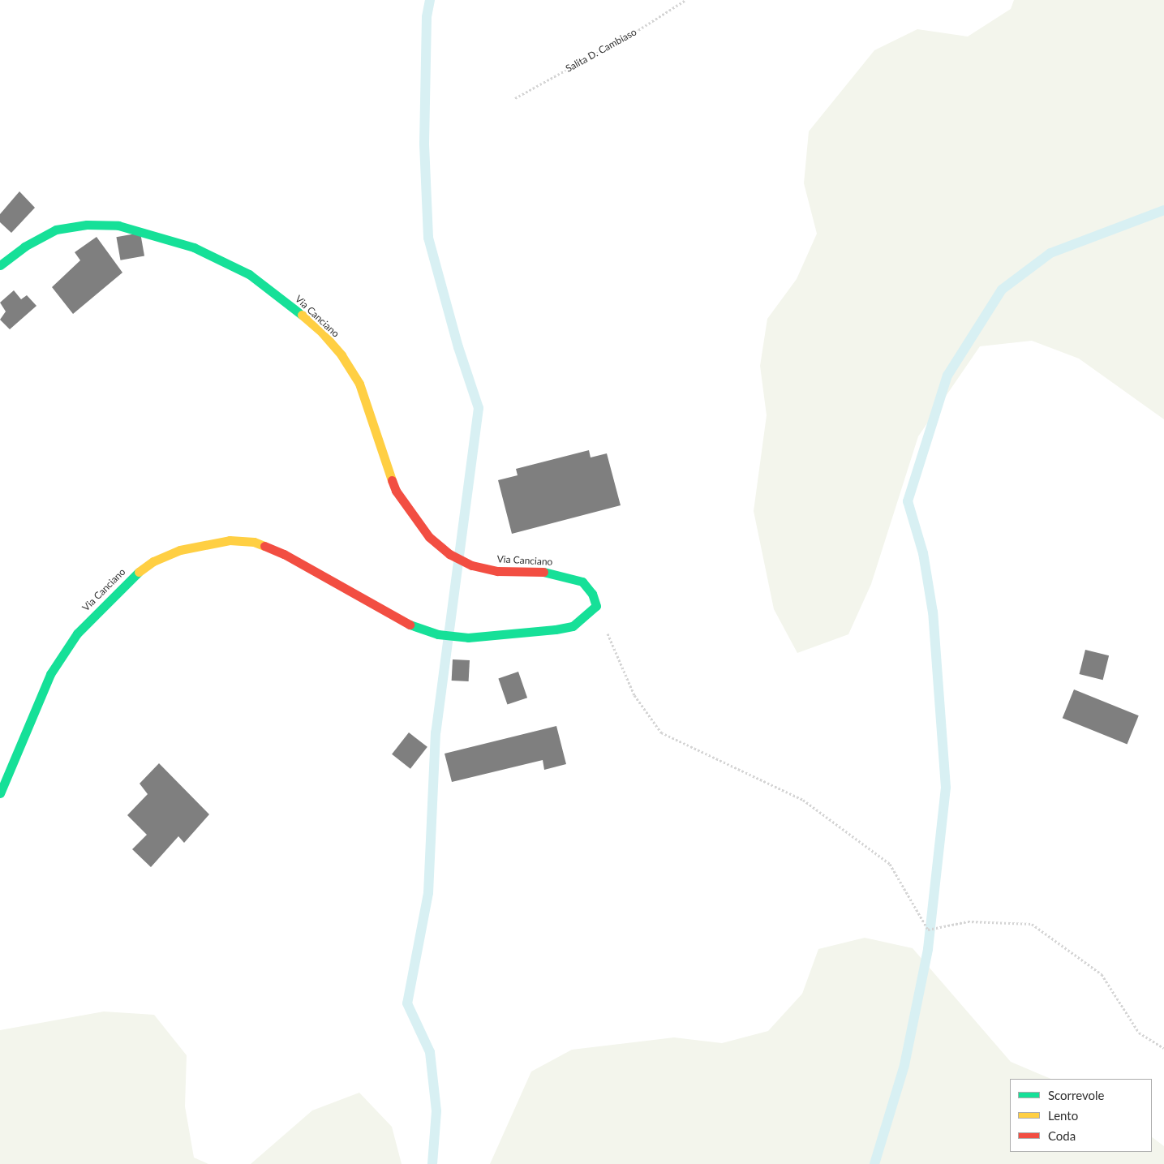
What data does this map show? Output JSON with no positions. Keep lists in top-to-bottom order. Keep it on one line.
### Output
{"streets":{"street":["Via Canciano"],"path":["Salita D. Cambiaso"]},"legend":["Scorrevole","Lento","Coda"]}
